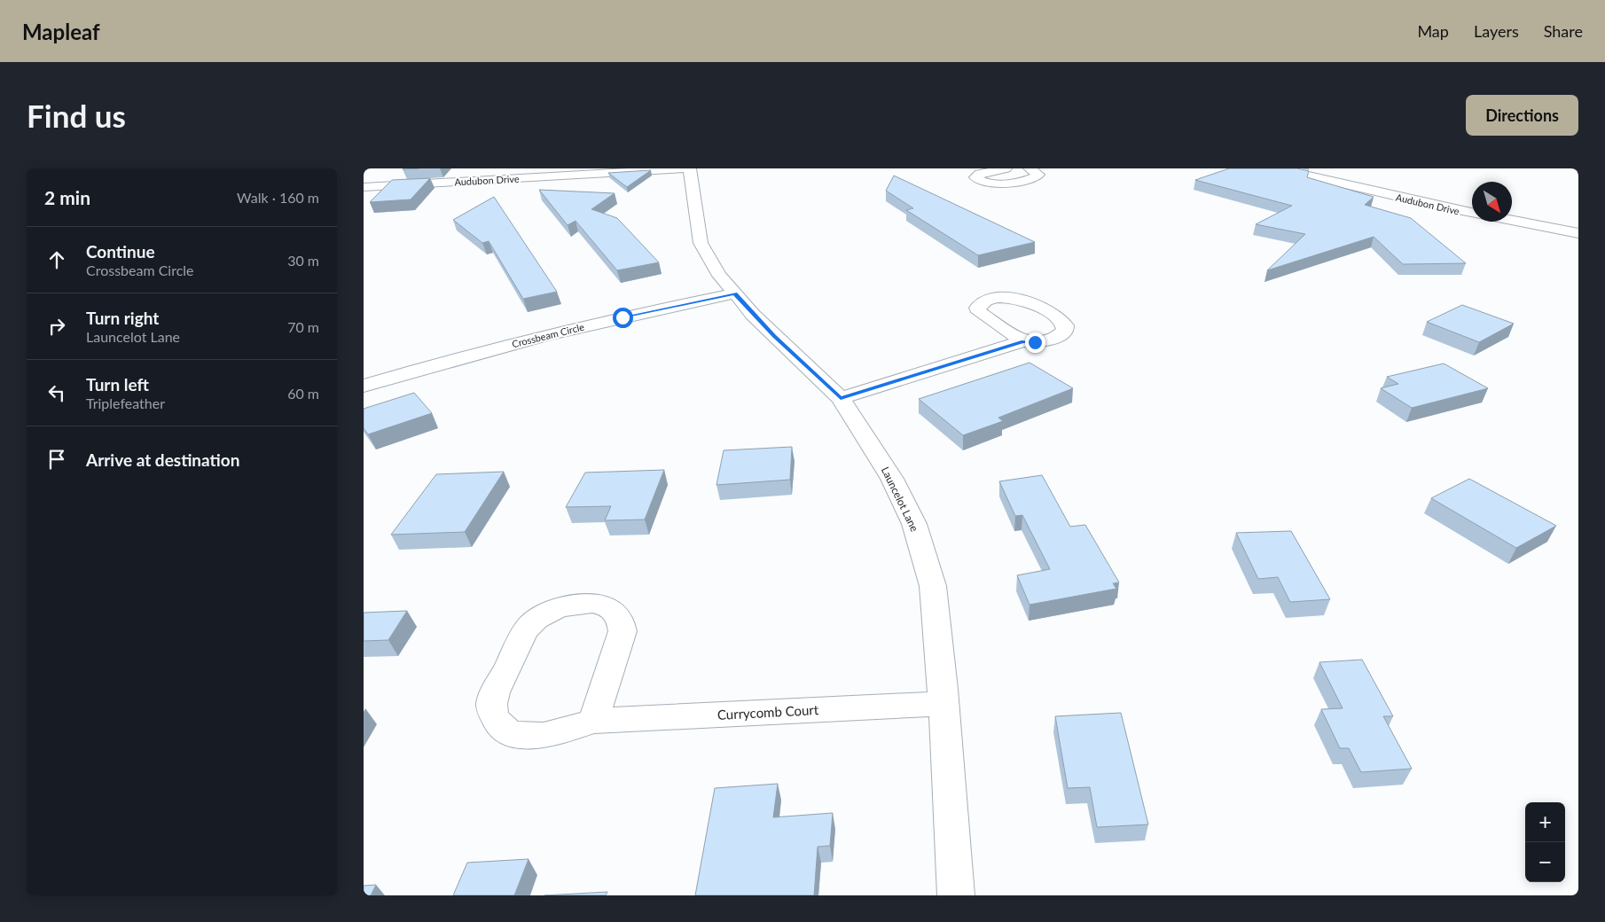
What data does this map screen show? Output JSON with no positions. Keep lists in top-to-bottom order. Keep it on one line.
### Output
{"streets":{"street":["Audubon Drive","Crossbeam Circle","Launcelot Lane","Currycomb Court"]},"crossings":[["Audubon Drive","Launcelot Lane"],["Crossbeam Circle","Launcelot Lane"],["Launcelot Lane","Currycomb Court"]],"north":"bottom right","page":{"header":"Mapleaf","nav":["Map","Layers","Share"],"buttons":"Directions","title":"Find us","heading":["2 min","Walk · 160 m"],"list":[["Continue","Crossbeam Circle","30 m"],["Turn right","Launcelot Lane","70 m"],["Turn left","Triplefeather","60 m"],"Arrive at destination"],"map_buttons":["+","−"]}}
